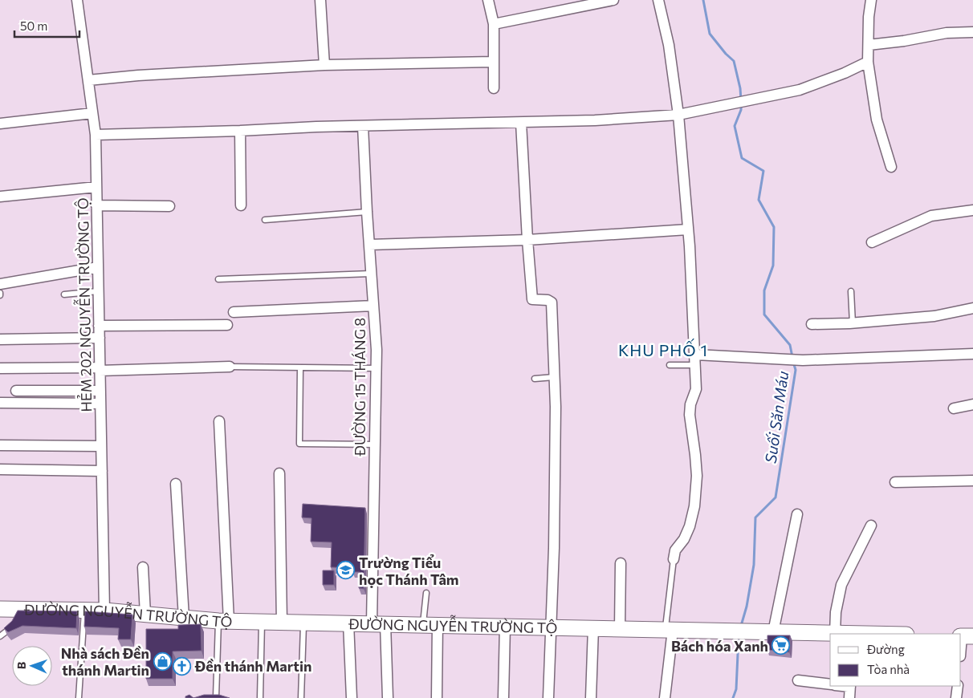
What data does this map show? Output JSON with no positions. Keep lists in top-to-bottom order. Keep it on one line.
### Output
{"streets":{"main road":["ĐƯỜNG NGUYỄN TRƯỜNG TỘ"],"street":["HẺM 202 NGUYỄN TRƯỜNG TỘ","ĐƯỜNG 15 THÁNG 8"]},"crossings":[["HẺM 202 NGUYỄN TRƯỜNG TỘ","ĐƯỜNG NGUYỄN TRƯỜNG TỘ"],["ĐƯỜNG 15 THÁNG 8","ĐƯỜNG NGUYỄN TRƯỜNG TỘ"]],"districts":["KHU PHỐ 1"],"water":["Suối Săn Máu"],"places":{"school or university":["Trường Tiểu học Thánh Tâm"],"supermarket":["Bách hóa Xanh"],"shop":["Nhà sách Đền thánh Martin"],"church":["Đền thánh Martin"]},"legend":["Đường","Tòa nhà"],"scale_bar":"50 m","north":"left"}
